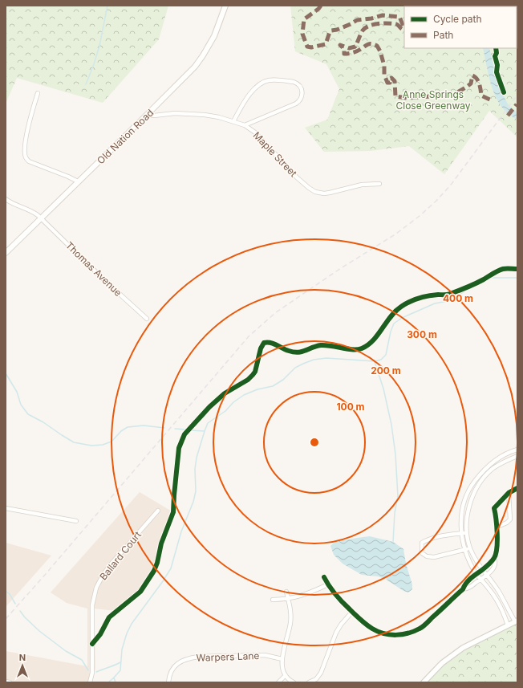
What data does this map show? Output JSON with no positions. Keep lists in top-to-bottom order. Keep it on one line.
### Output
{"streets":{"main road":["Old Nation Road"],"street":["Maple Street","Thomas Avenue","Ballard Court","Warpers Lane"]},"crossings":[["Old Nation Road","Maple Street"],["Old Nation Road","Thomas Avenue"]],"parks":["Anne Springs Close Greenway"],"legend":["Cycle path","Path"],"north":"top","rings":["400 m","300 m","200 m","100 m"]}
